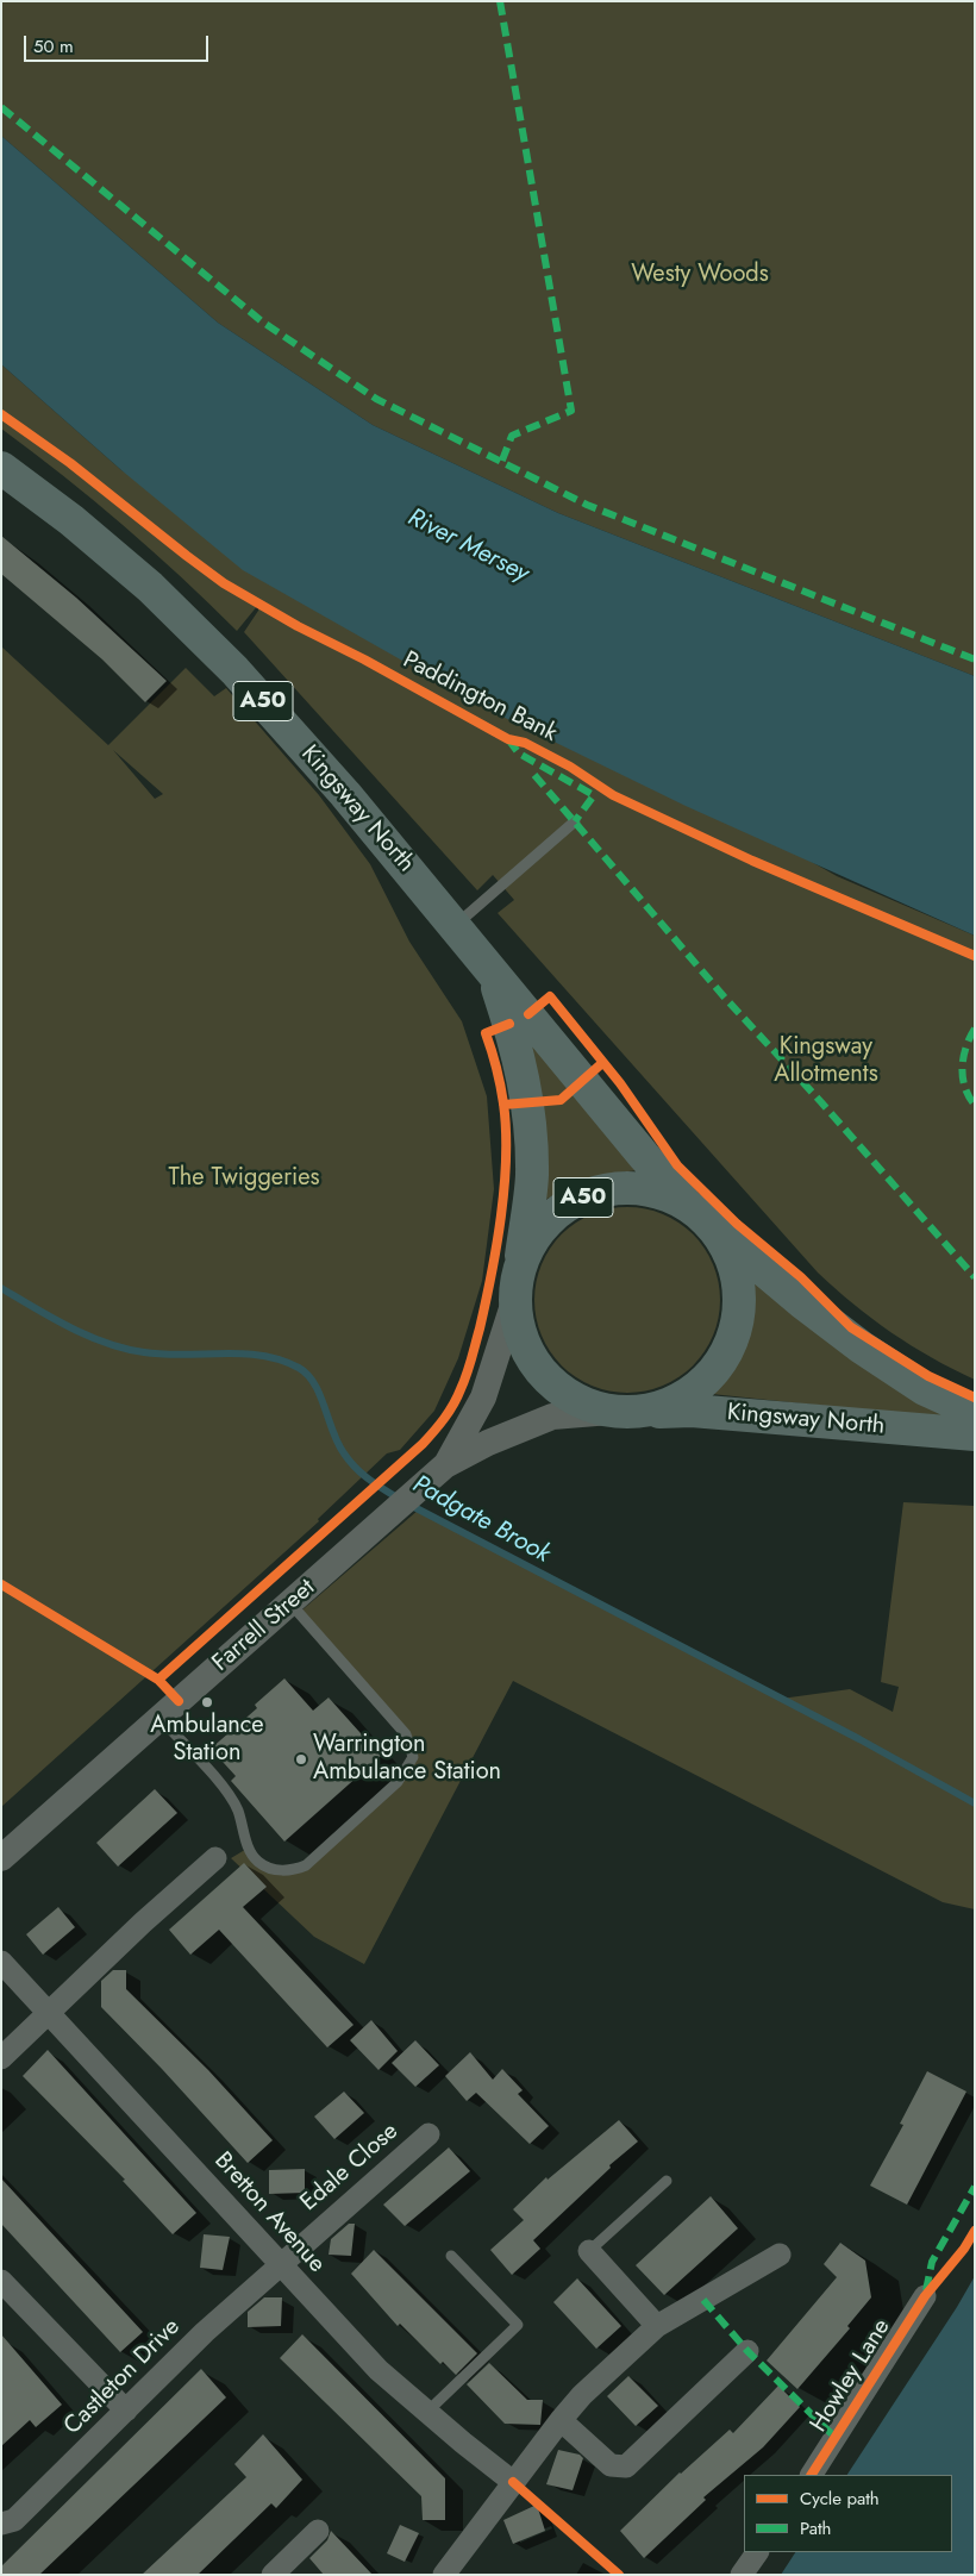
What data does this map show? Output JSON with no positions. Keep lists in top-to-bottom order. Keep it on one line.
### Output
{"streets":{"main road":["A50","Kingsway North"],"street":["Farrell Street","Edale Close","Bretton Avenue","Howley Lane","Castleton Drive"],"cycle path":["Paddington Bank"]},"crossings":[["A50","Kingsway North"],["A50","Farrell Street"],["Kingsway North","Farrell Street"],["Edale Close","Bretton Avenue"],["Edale Close","Castleton Drive"],["Bretton Avenue","Castleton Drive"]],"water":["River Mersey","Padgate Brook"],"parks":["Westy Woods","Kingsway Allotments","The Twiggeries"],"places":["Ambulance Station","Warrington Ambulance Station"],"legend":["Cycle path","Path"],"scale_bar":"50 m"}
